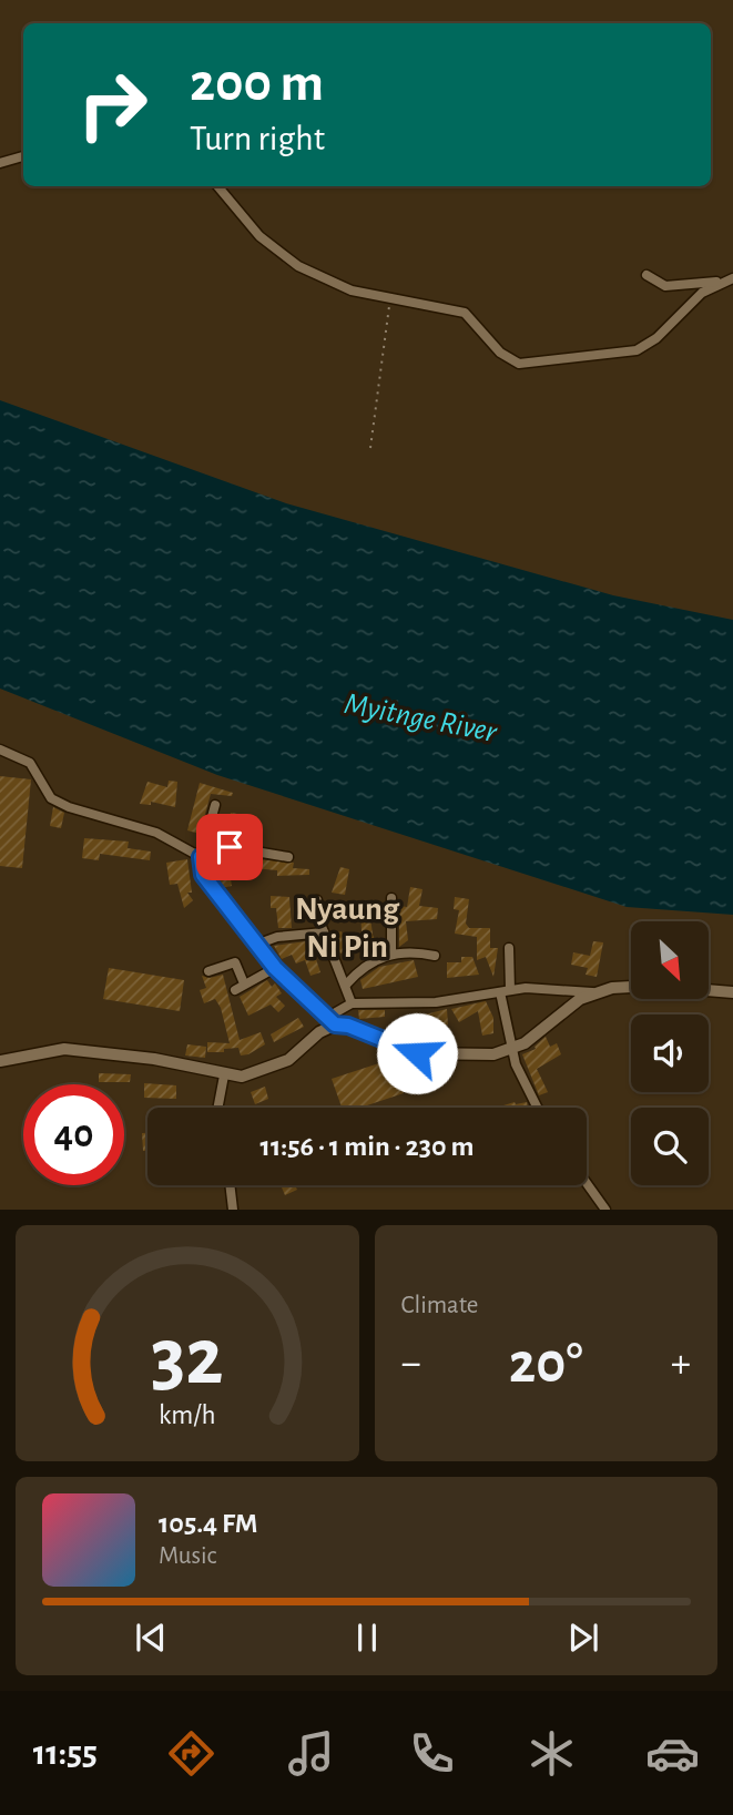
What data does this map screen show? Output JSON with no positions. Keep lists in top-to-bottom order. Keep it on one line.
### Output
{"districts":["Nyaung Ni Pin"],"water":["Myitnge River"],"north":"bottom right","page":{"turn":["200 m","Turn right"],"limit":"40","trip":"11:56 · 1 min · 230 m","tile":"Climate","heat":["−","20°","+"],"song":["105.4 FM","Music"],"tabs":"11:55","gauge":["32","km/h"]}}
